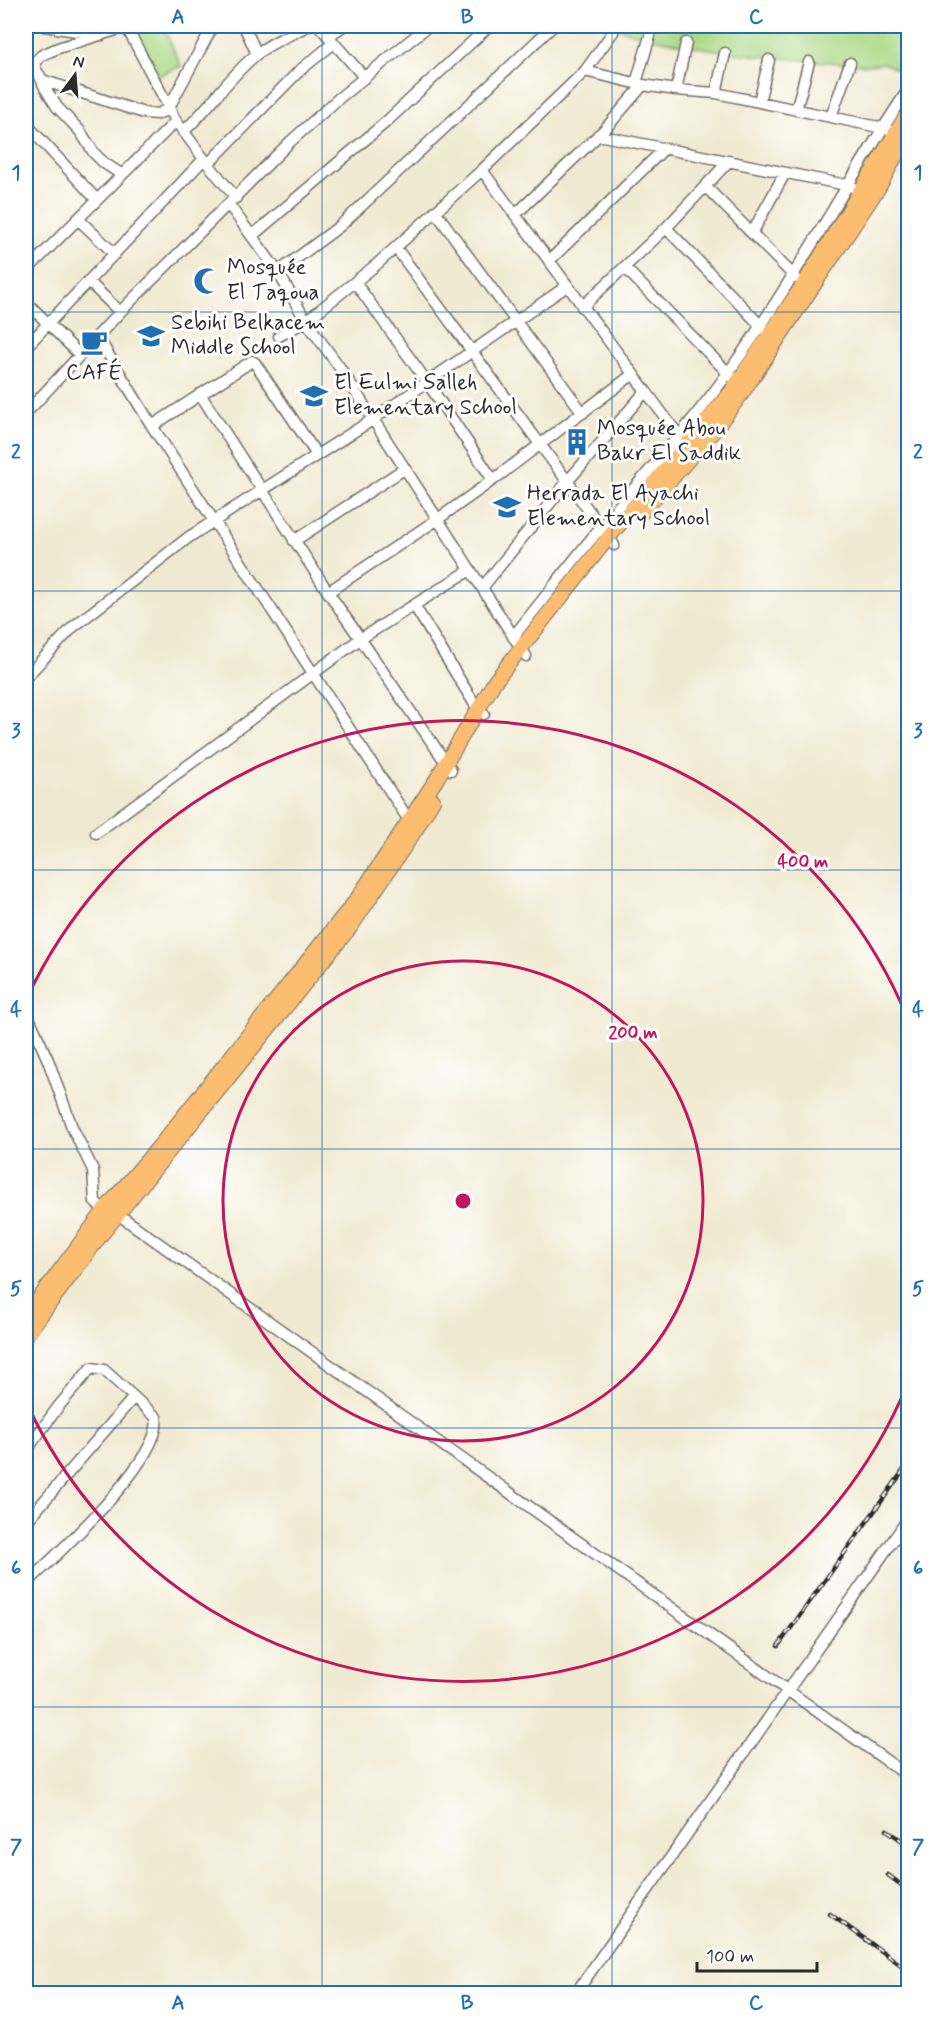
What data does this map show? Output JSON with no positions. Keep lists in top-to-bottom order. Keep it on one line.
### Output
{"places":{"mosque":["Mosquée El Taqoua"],"school or university":["Sebihi Belkacem Middle School","El Eulmi Salleh Elementary School","Herrada El Ayachi Elementary School"],"cafe":["CAFÉ"],"building":["Mosquée Abou Bakr El Saddik"]},"scale_bar":"100 m","north":"top","grid":{"columns":["A","B","C"],"rows":["1","2","3","4","5","6","7"]},"rings":["400 m","200 m"]}
